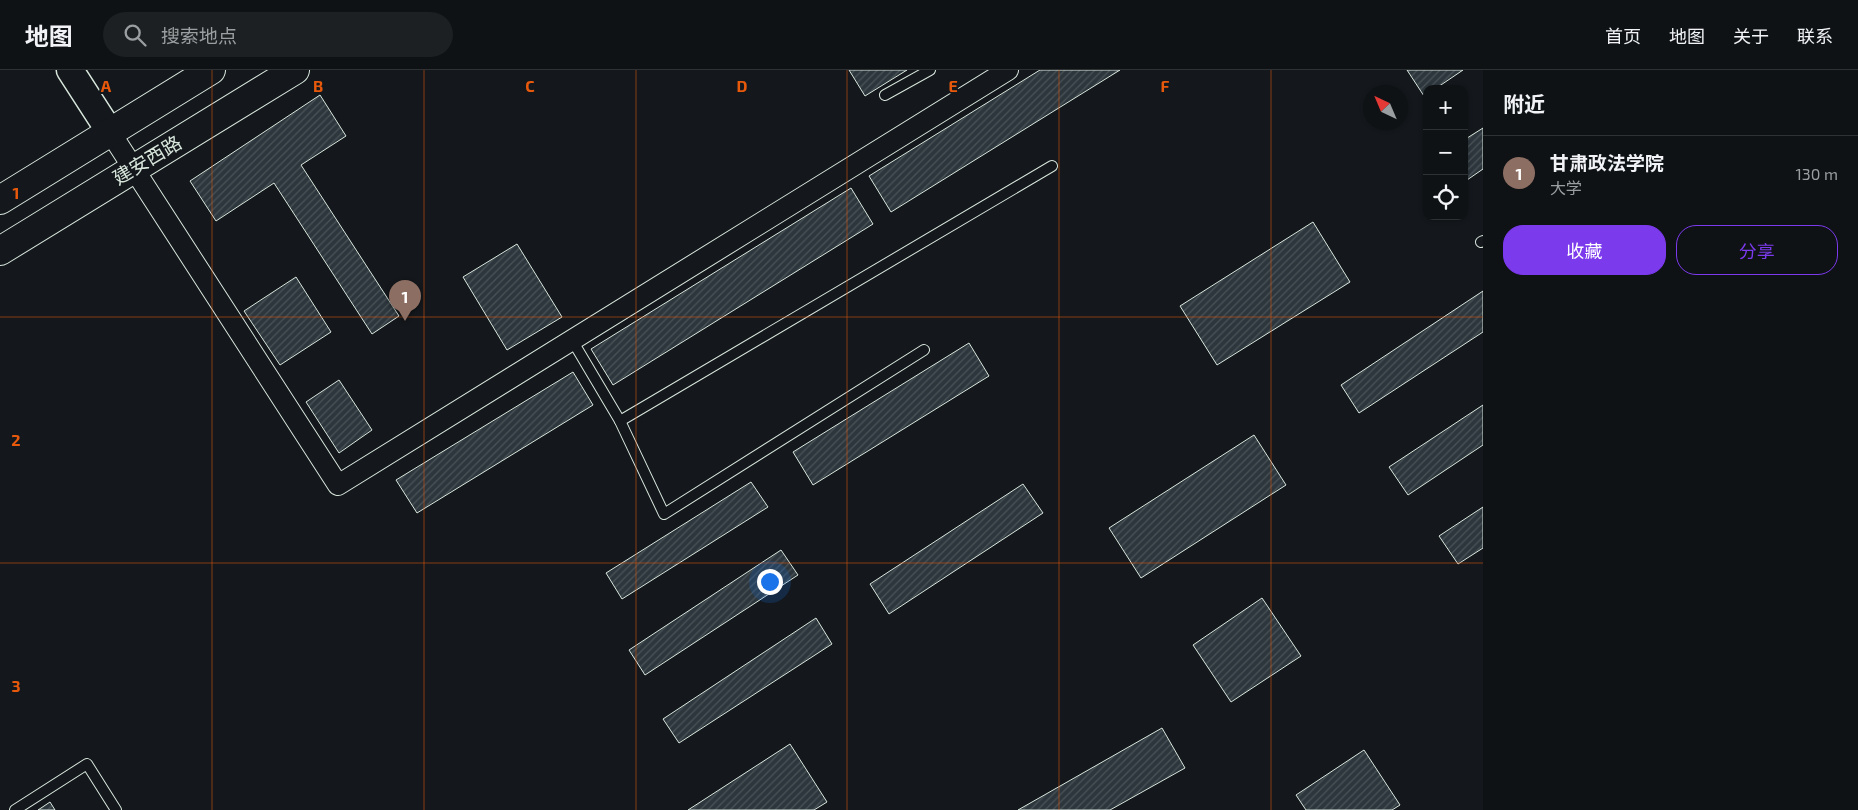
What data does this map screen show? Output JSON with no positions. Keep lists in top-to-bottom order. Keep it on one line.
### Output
{"streets":{"main road":["建安西路"]},"north":"top left","page":{"header":"地图","search":"搜索地点","nav":["首页","地图","关于","联系"],"heading":"附近","map_buttons":["+","−"],"list":[{"mark":"1","name":"甘肃政法学院","note":"大学","value":"130 m"}],"buttons":["收藏","分享"],"pins":"1"},"grid":{"columns":["A","B","C","D","E","F"],"rows":["1","2","3"]}}
